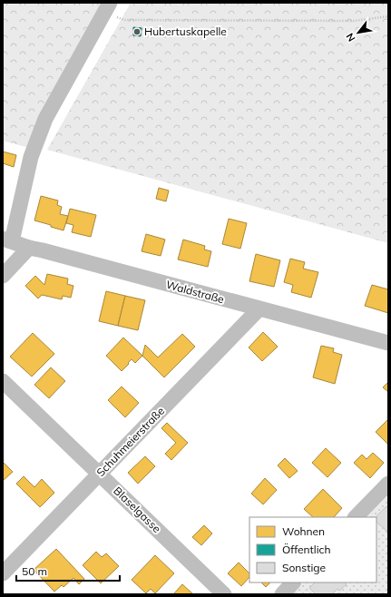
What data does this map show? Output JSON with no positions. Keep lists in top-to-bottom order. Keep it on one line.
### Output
{"streets":{"street":["Waldstraße","Schuhmeierstraße","Blaselgasse"]},"crossings":[["Waldstraße","Schuhmeierstraße"],["Schuhmeierstraße","Blaselgasse"]],"places":["Hubertuskapelle"],"legend":["Wohnen","Öffentlich","Sonstige"],"scale_bar":"50 m","north":"bottom left"}
